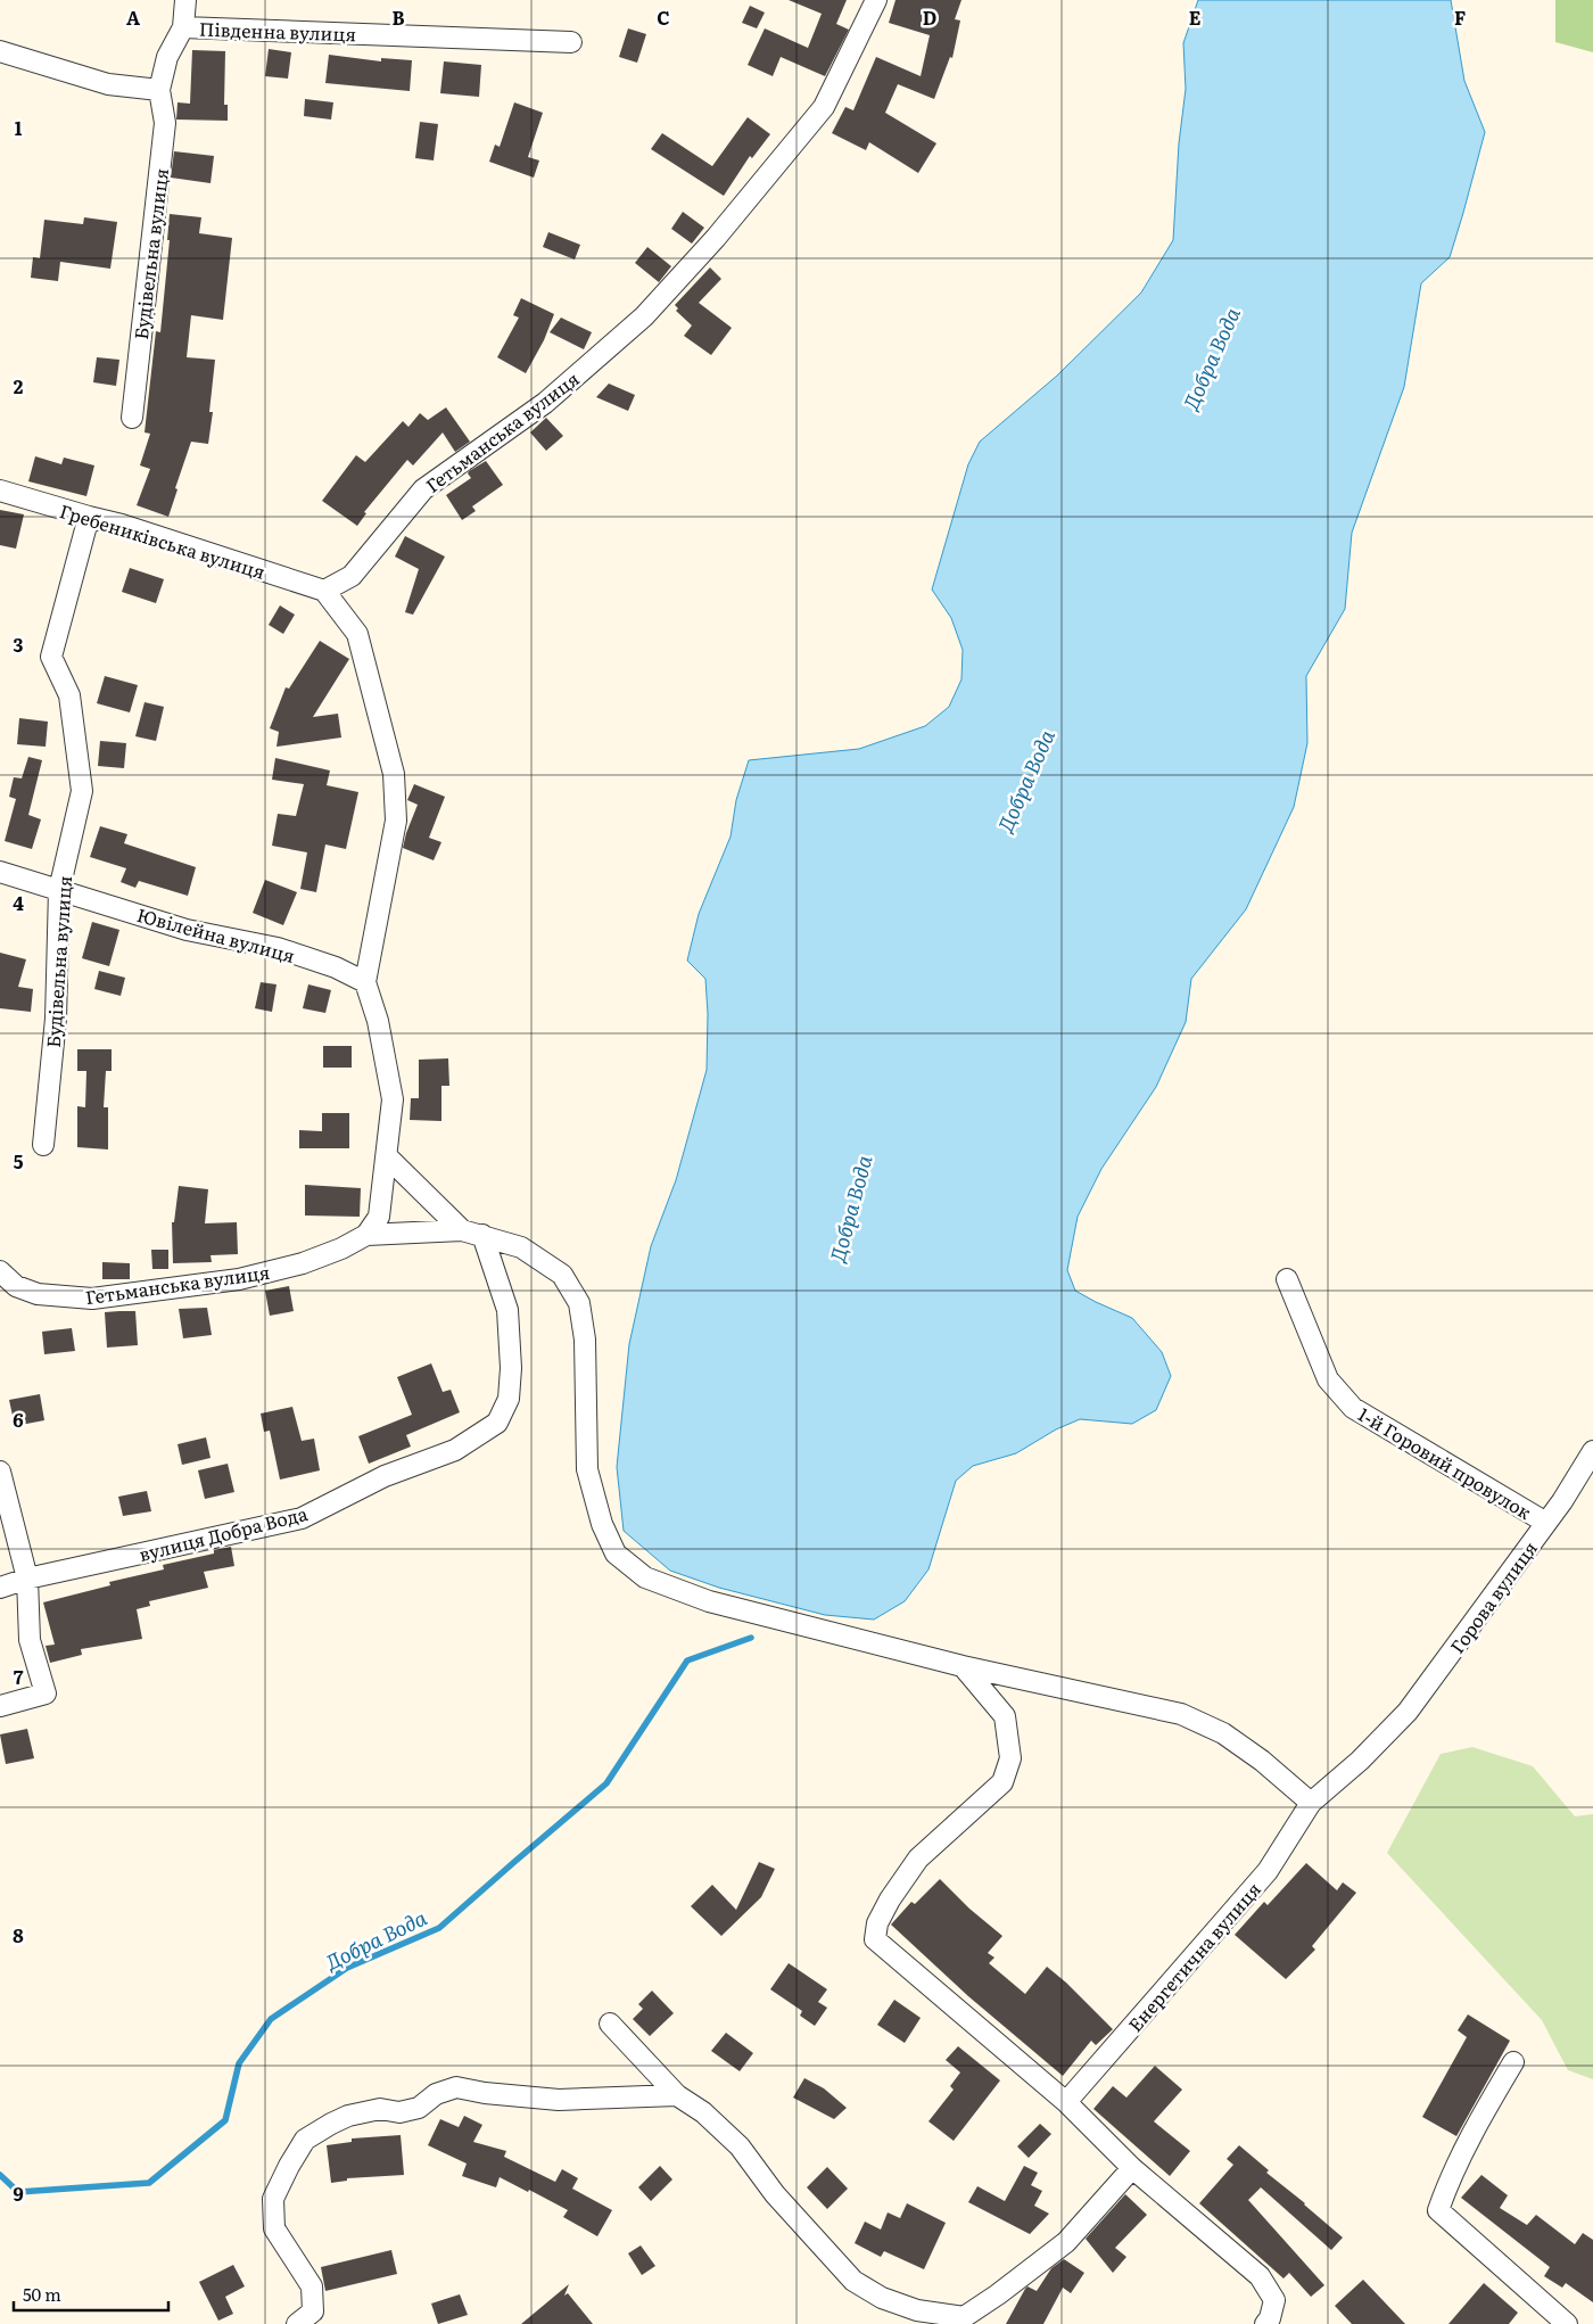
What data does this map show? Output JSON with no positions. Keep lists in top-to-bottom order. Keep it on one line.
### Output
{"streets":{"street":["Південна вулиця","Будівельна вулиця","Гетьманська вулиця","Гребениківська вулиця","Ювілейна вулиця","1-й Горовий провулок","вулиця Добра Вода","Горова вулиця","Енергетична вулиця"]},"crossings":[["Південна вулиця","Будівельна вулиця"],["Будівельна вулиця","Гребениківська вулиця"],["Будівельна вулиця","Ювілейна вулиця"],["Гетьманська вулиця","Гребениківська вулиця"],["1-й Горовий провулок","Горова вулиця"],["Горова вулиця","Енергетична вулиця"]],"water":["Добра Вода"],"scale_bar":"50 m","grid":{"columns":["A","B","C","D","E","F"],"rows":["1","2","3","4","5","6","7","8","9"]}}
